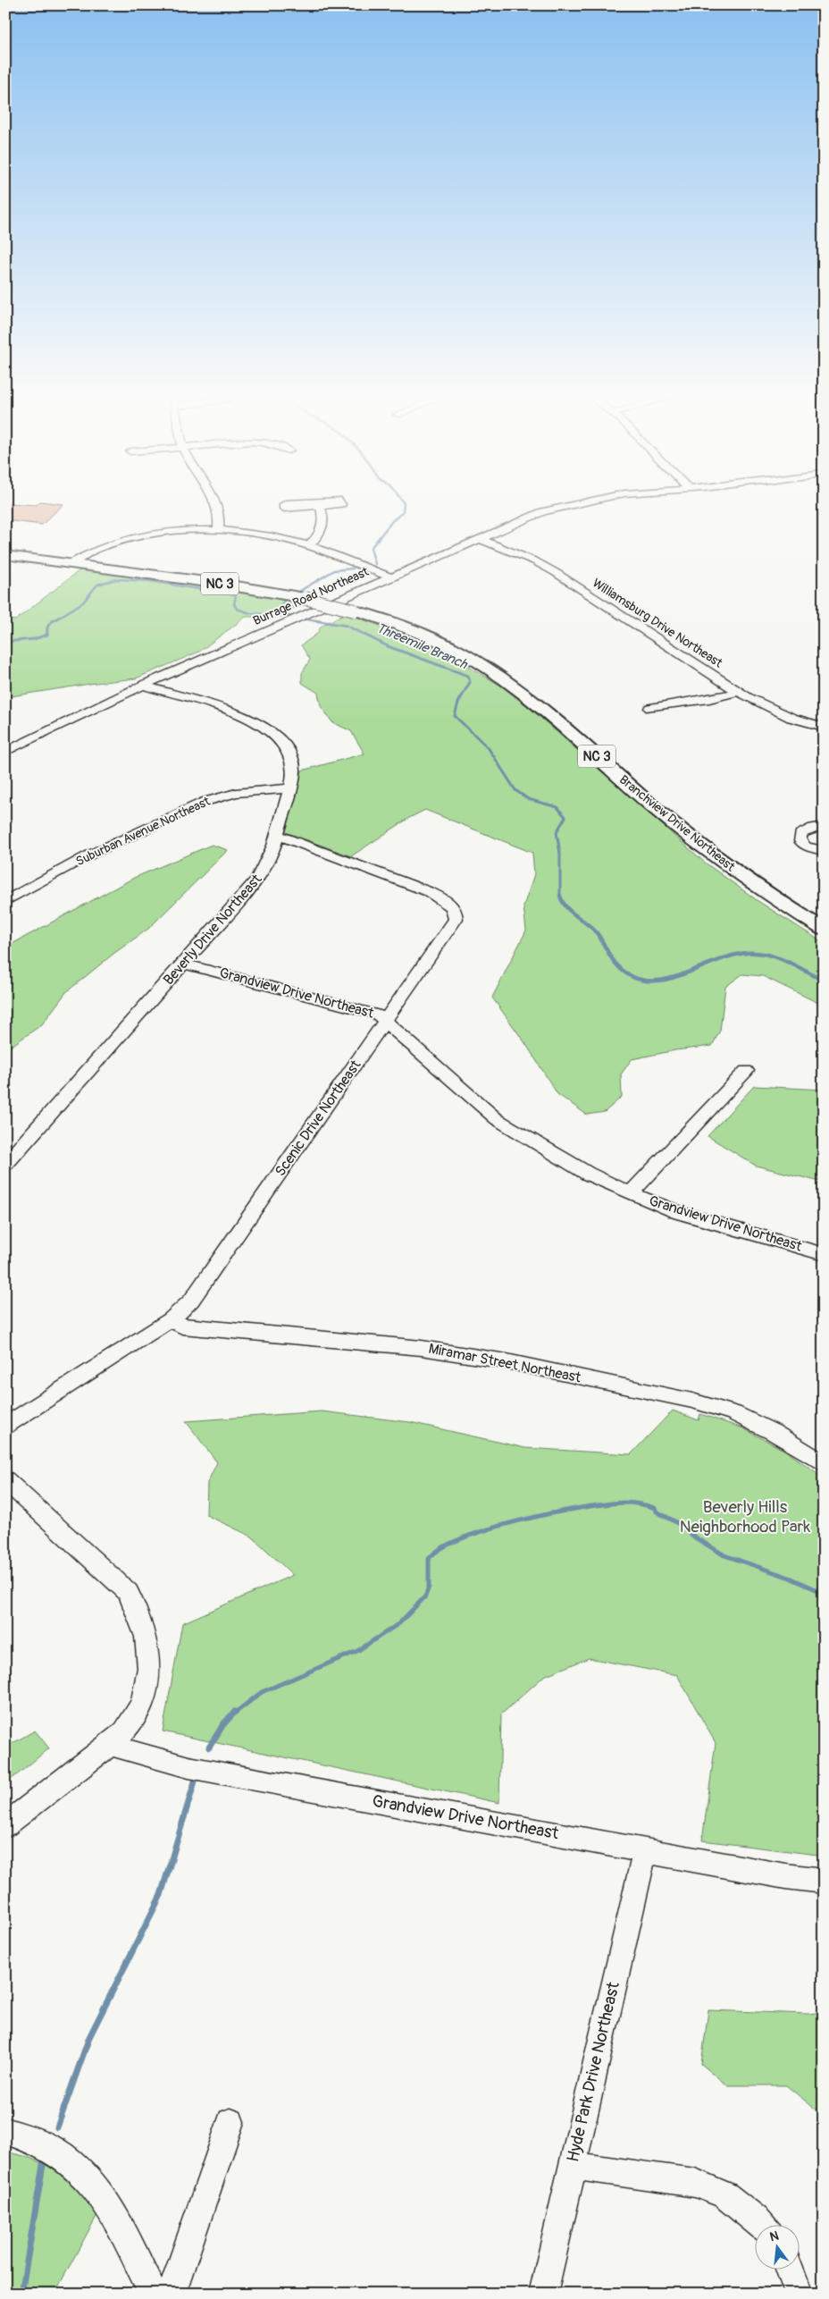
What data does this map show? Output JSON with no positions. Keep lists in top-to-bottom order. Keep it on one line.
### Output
{"streets":{"main road":["NC 3","Branchview Drive Northeast"],"street":["Burrage Road Northeast","Williamsburg Drive Northeast","Suburban Avenue Northeast","Beverly Drive Northeast","Grandview Drive Northeast","Scenic Drive Northeast","Miramar Street Northeast","Hyde Park Drive Northeast"]},"crossings":[["Burrage Road Northeast","Williamsburg Drive Northeast"],["Burrage Road Northeast","Beverly Drive Northeast"],["Suburban Avenue Northeast","Beverly Drive Northeast"],["Beverly Drive Northeast","Grandview Drive Northeast"],["Beverly Drive Northeast","Scenic Drive Northeast"],["Grandview Drive Northeast","Scenic Drive Northeast"],["Grandview Drive Northeast","Hyde Park Drive Northeast"],["Scenic Drive Northeast","Miramar Street Northeast"]],"water":["Threemile Branch"],"parks":["Beverly Hills Neighborhood Park"],"north":"top"}
